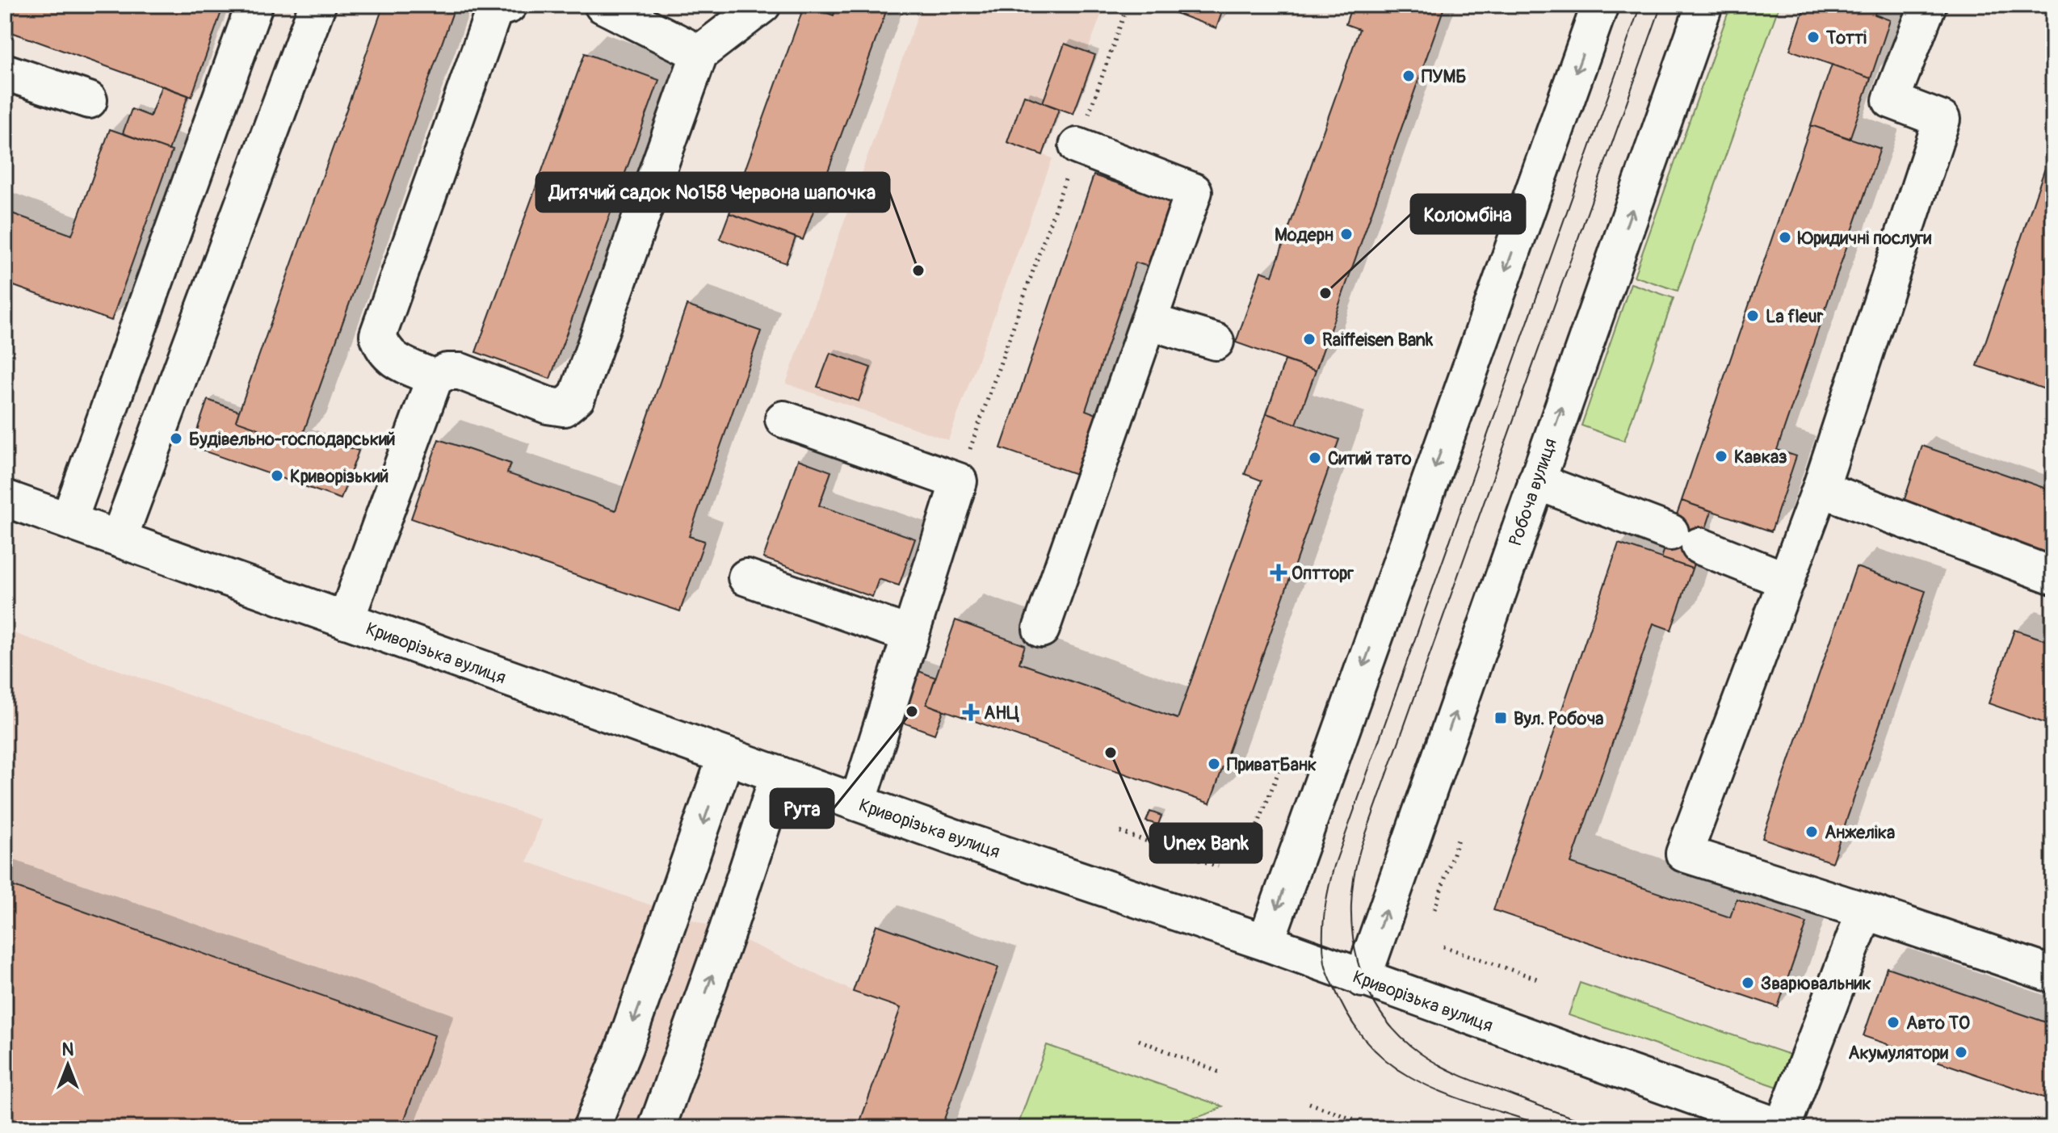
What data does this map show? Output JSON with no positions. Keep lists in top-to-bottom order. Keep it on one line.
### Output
{"streets":{"main road":["Робоча вулиця","Криворізька вулиця"]},"crossings":[["Робоча вулиця","Криворізька вулиця"]],"places":{"other":["Тотті","ПУМБ","Модерн","Юридичні послуги","Дитячий садок №158 Червона шапочка","Коломбіна","La fleur","Raiffeisen Bank","Будівельно-господарський","Кавказ","Ситий тато","Криворізький","Рута","Unex Bank","ПриватБанк","Анжеліка","Зварювальник","Авто ТО","Акумулятори"],"health":["Оптторг","АНЦ"],"transit":["Вул. Робоча"]},"north":"top"}
